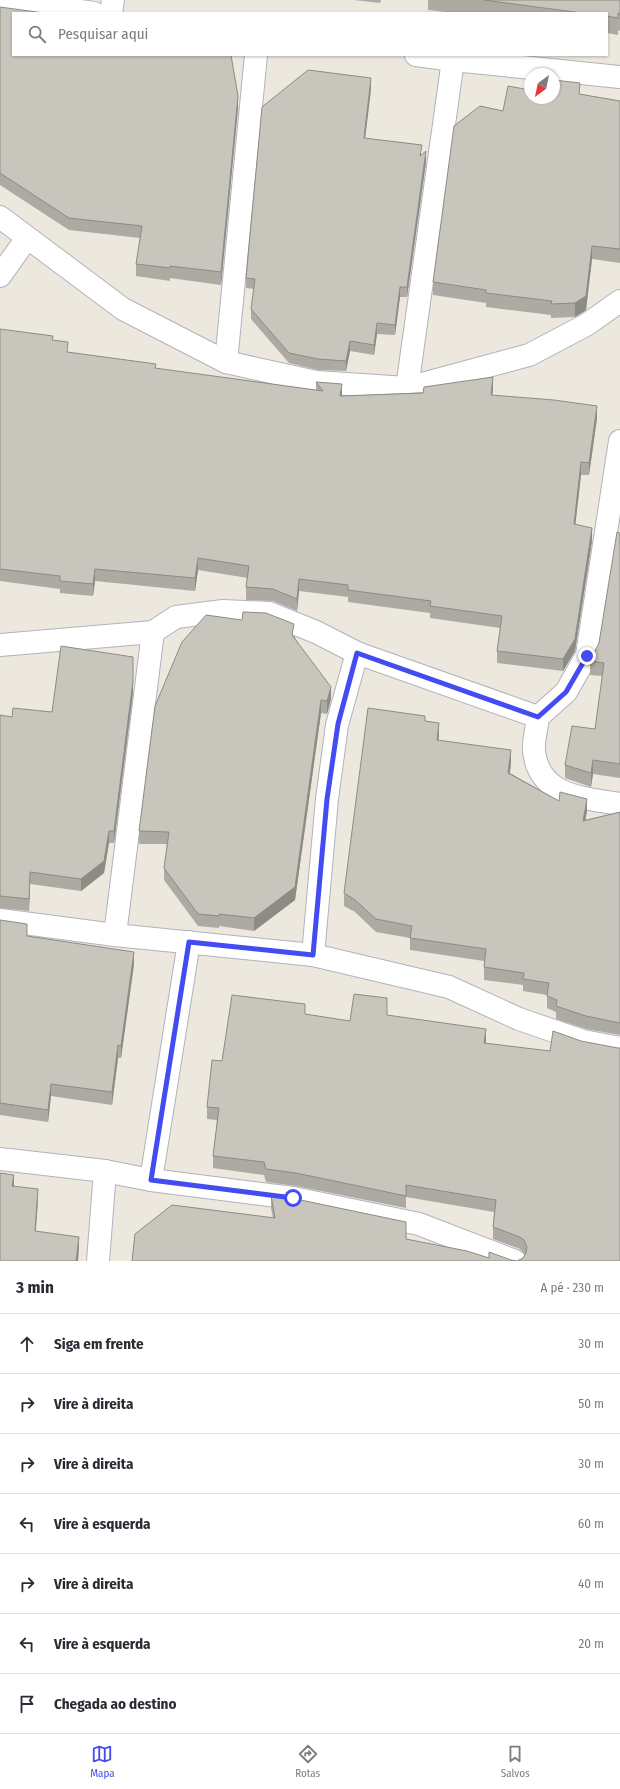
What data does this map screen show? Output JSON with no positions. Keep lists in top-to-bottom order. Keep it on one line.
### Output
{"north":"bottom left","page":{"search":"Pesquisar aqui","heading":["3 min","A pé · 230 m"],"list":[["Siga em frente","30 m"],["Vire à direita","50 m"],["Vire à direita","30 m"],["Vire à esquerda","60 m"],["Vire à direita","40 m"],["Vire à esquerda","20 m"],"Chegada ao destino"],"nav":["Mapa","Rotas","Salvos"]}}
